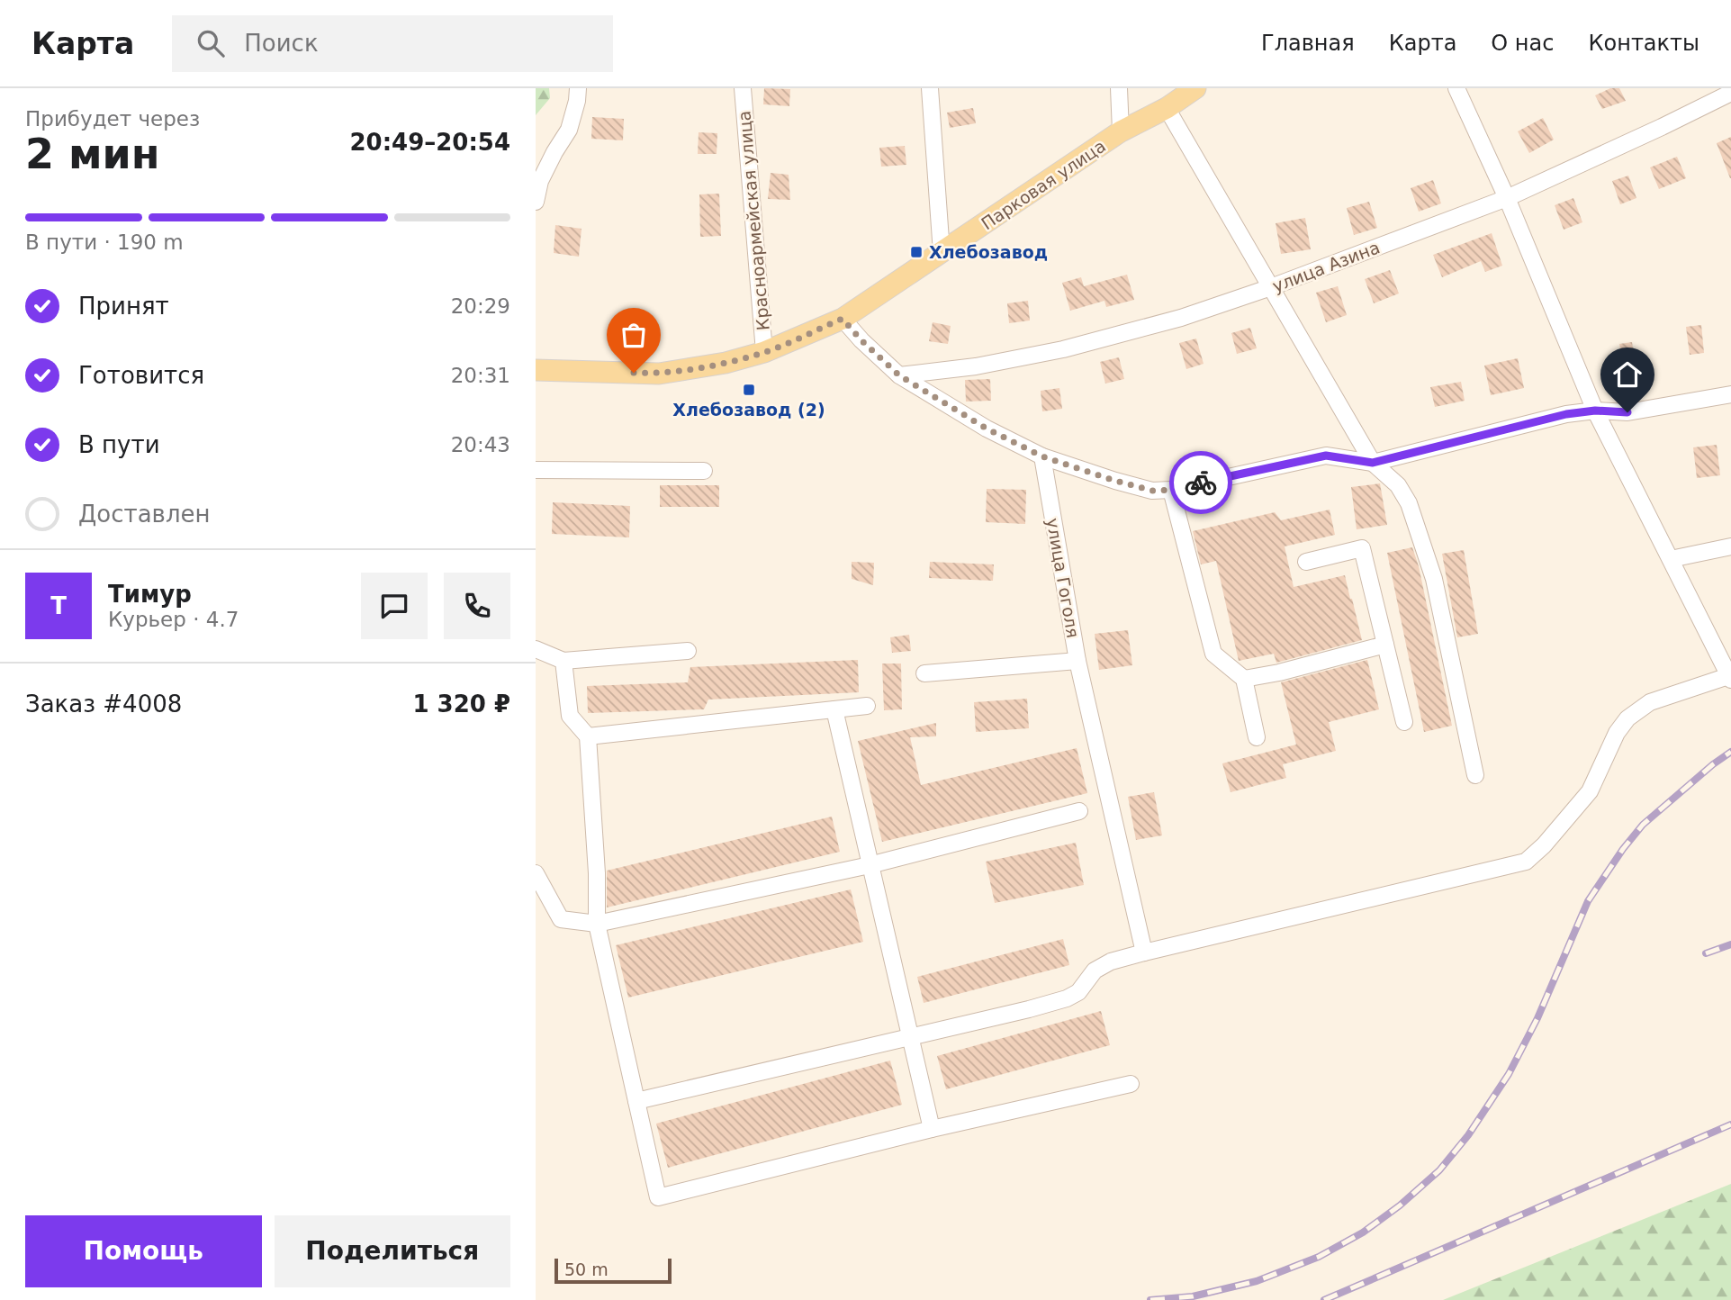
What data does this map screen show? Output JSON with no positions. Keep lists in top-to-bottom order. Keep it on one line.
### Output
{"streets":{"main road":["Парковая улица"],"street":["Красноармейская улица","улица Азина","улица Гоголя"]},"crossings":[["Парковая улица","Красноармейская улица"]],"places":{"transit":["Хлебозавод","Хлебозавод (2)"]},"scale_bar":"50 m","page":{"header":"Карта","search":"Поиск","nav":["Главная","Карта","О нас","Контакты"],"heading":["2 мин","Прибудет через","20:49–20:54"],"panel":["Тимур","Курьер · 4.7","Заказ #4008","1 320 ₽"],"bar":"В пути · 190 m","list":[["Принят","20:29"],["Готовится","20:31"],["В пути","20:43"],"Доставлен"],"round":"Т","buttons":["Помощь","Поделиться"],"scale":"50 m"}}
